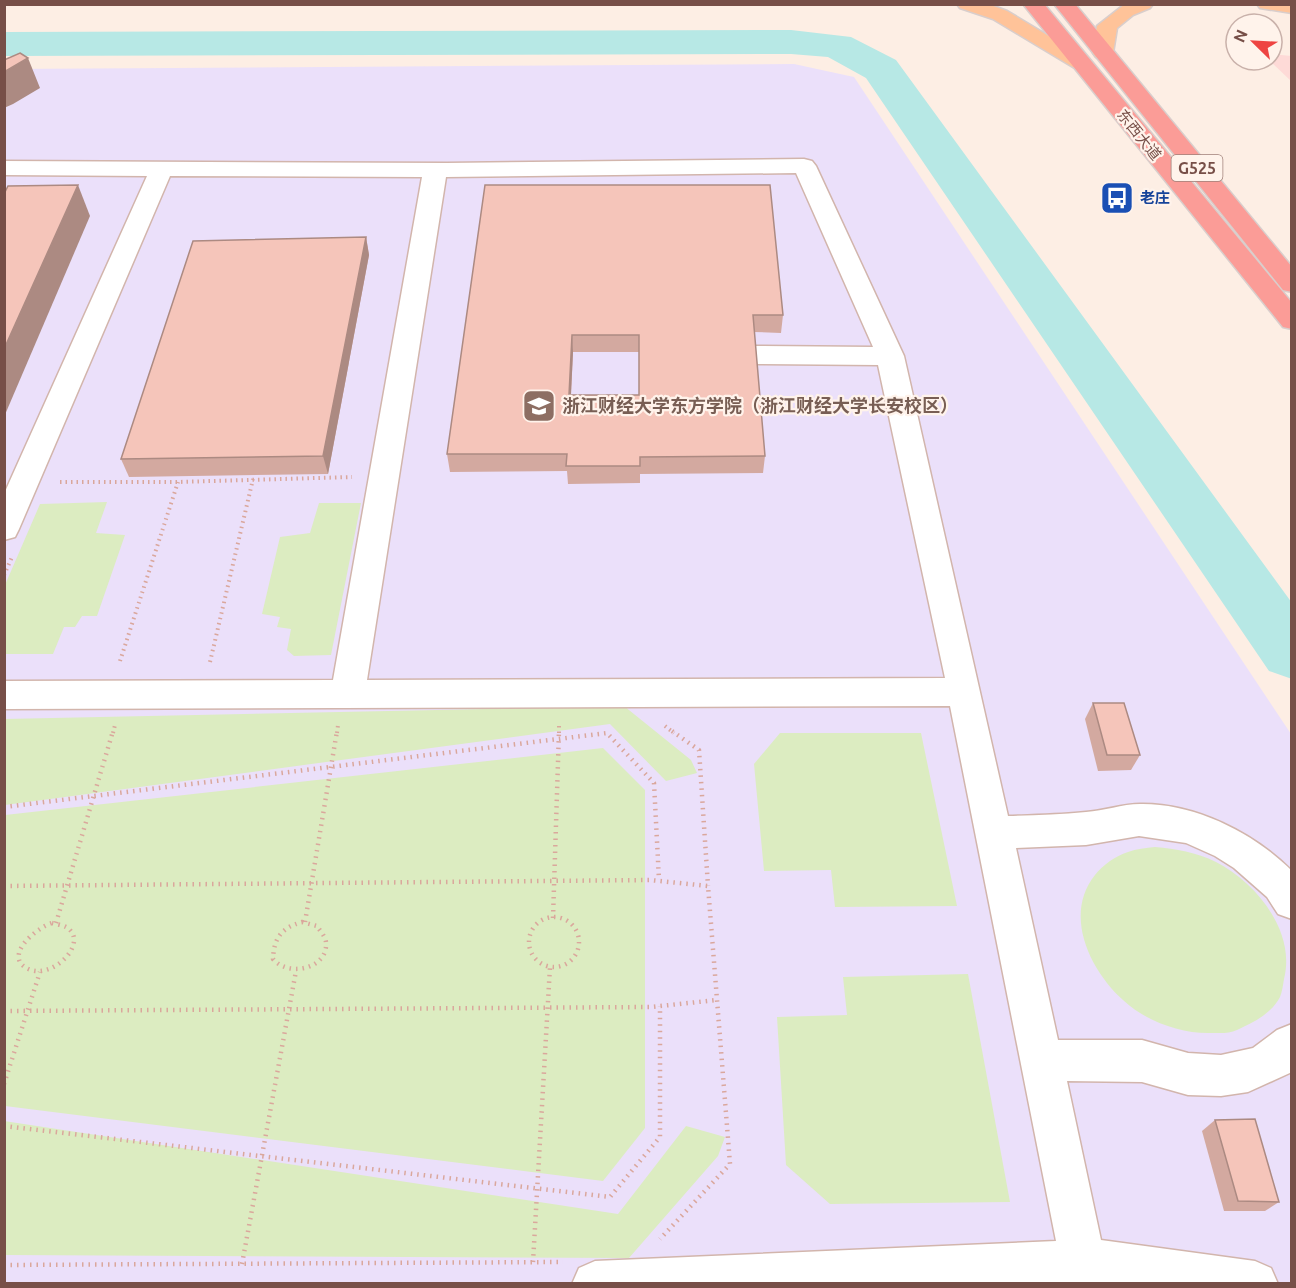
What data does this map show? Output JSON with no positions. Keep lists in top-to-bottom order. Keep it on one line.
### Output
{"streets":{"highway":["东西大道","G525"]},"places":{"bus stop":["老庄"],"school or university":["浙江财经大学东方学院（浙江财经大学长安校区）"]},"north":"top left"}
